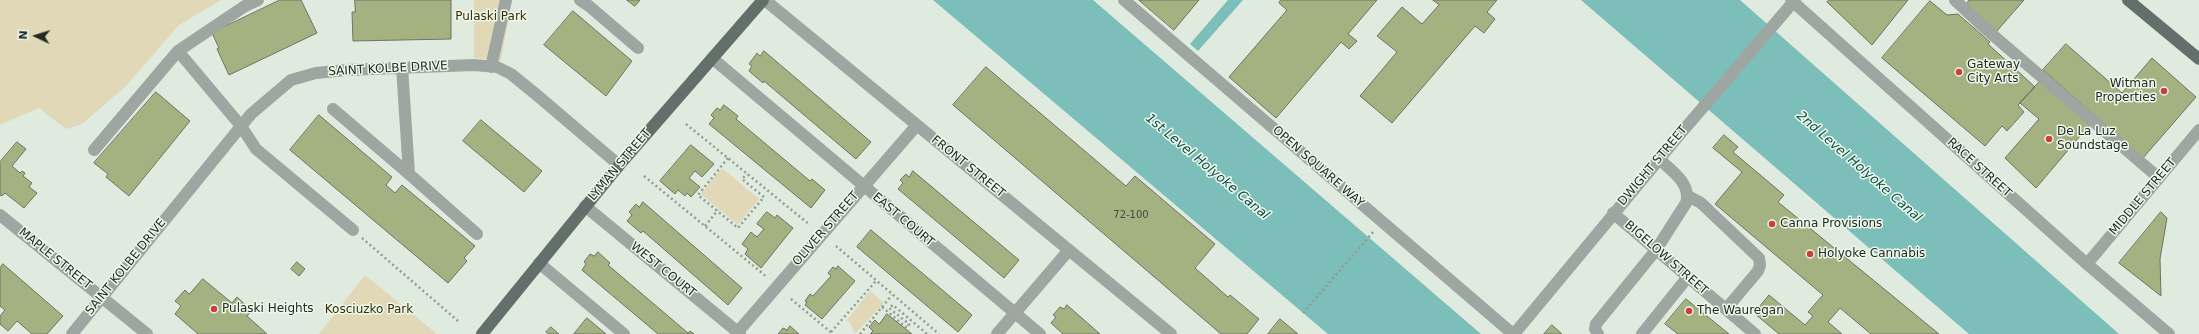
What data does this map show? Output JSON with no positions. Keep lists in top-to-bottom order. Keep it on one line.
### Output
{"streets":{"main road":["LYMAN STREET"],"street":["SAINT KOLBE DRIVE","DWIGHT STREET","FRONT STREET","OPEN SQUARE WAY","RACE STREET","MIDDLE STREET","EAST COURT","OLIVER STREET","BIGELOW STREET","MAPLE STREET","WEST COURT"]},"crossings":[["SAINT KOLBE DRIVE","LYMAN STREET"],["SAINT KOLBE DRIVE","MAPLE STREET"],["LYMAN STREET","FRONT STREET"],["LYMAN STREET","EAST COURT"],["LYMAN STREET","WEST COURT"],["DWIGHT STREET","OPEN SQUARE WAY"],["DWIGHT STREET","RACE STREET"],["DWIGHT STREET","BIGELOW STREET"],["FRONT STREET","OLIVER STREET"],["RACE STREET","MIDDLE STREET"],["EAST COURT","OLIVER STREET"],["OLIVER STREET","WEST COURT"]],"water":["1st Level Holyoke Canal","2nd Level Holyoke Canal"],"parks":["Pulaski Park","Kosciuzko Park"],"places":["Gateway City Arts","Witman Properties","De La Luz Soundstage","Canna Provisions","Holyoke Cannabis","Pulaski Heights","The Wauregan"],"house_numbers":["72-100"],"north":"left"}
